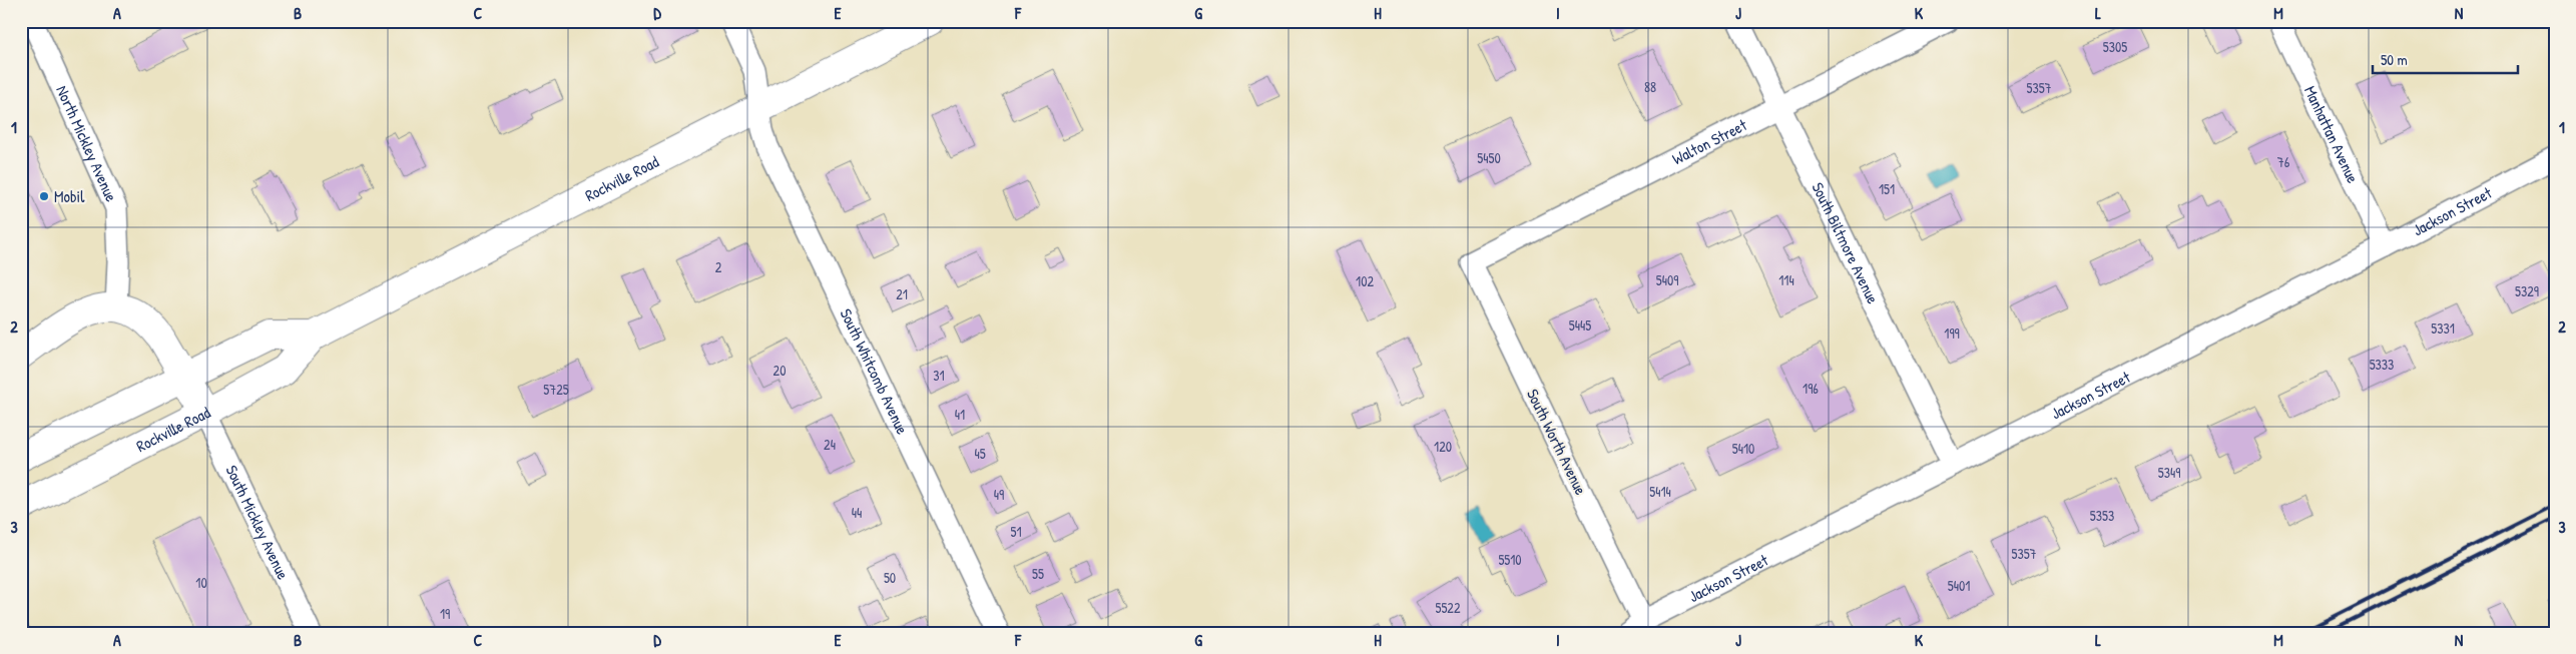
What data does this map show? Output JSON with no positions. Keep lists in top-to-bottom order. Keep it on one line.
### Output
{"streets":{"main road":["Rockville Road"],"street":["Manhattan Avenue","Walton Street","North Mickley Avenue","Jackson Street","South Biltmore Avenue","South Whitcomb Avenue","South Worth Avenue","South Mickley Avenue"]},"crossings":[["Manhattan Avenue","Jackson Street"],["Walton Street","South Biltmore Avenue"],["Walton Street","South Worth Avenue"],["Rockville Road","South Whitcomb Avenue"],["Rockville Road","South Mickley Avenue"],["Jackson Street","South Biltmore Avenue"],["Jackson Street","South Worth Avenue"]],"places":["Mobil"],"house_numbers":["5305","88","5357","5450","76","151","2","5409","114","102","5329","21","5445","5331","199","5333","20","31","196","5725","41","24","120","5410","45","5349","5414","49","44","5353","51","5357","5510","55","50","10","5401","5522","19"],"scale_bar":"50 m","grid":{"columns":["A","B","C","D","E","F","G","H","I","J","K","L","M","N"],"rows":["1","2","3"]}}
